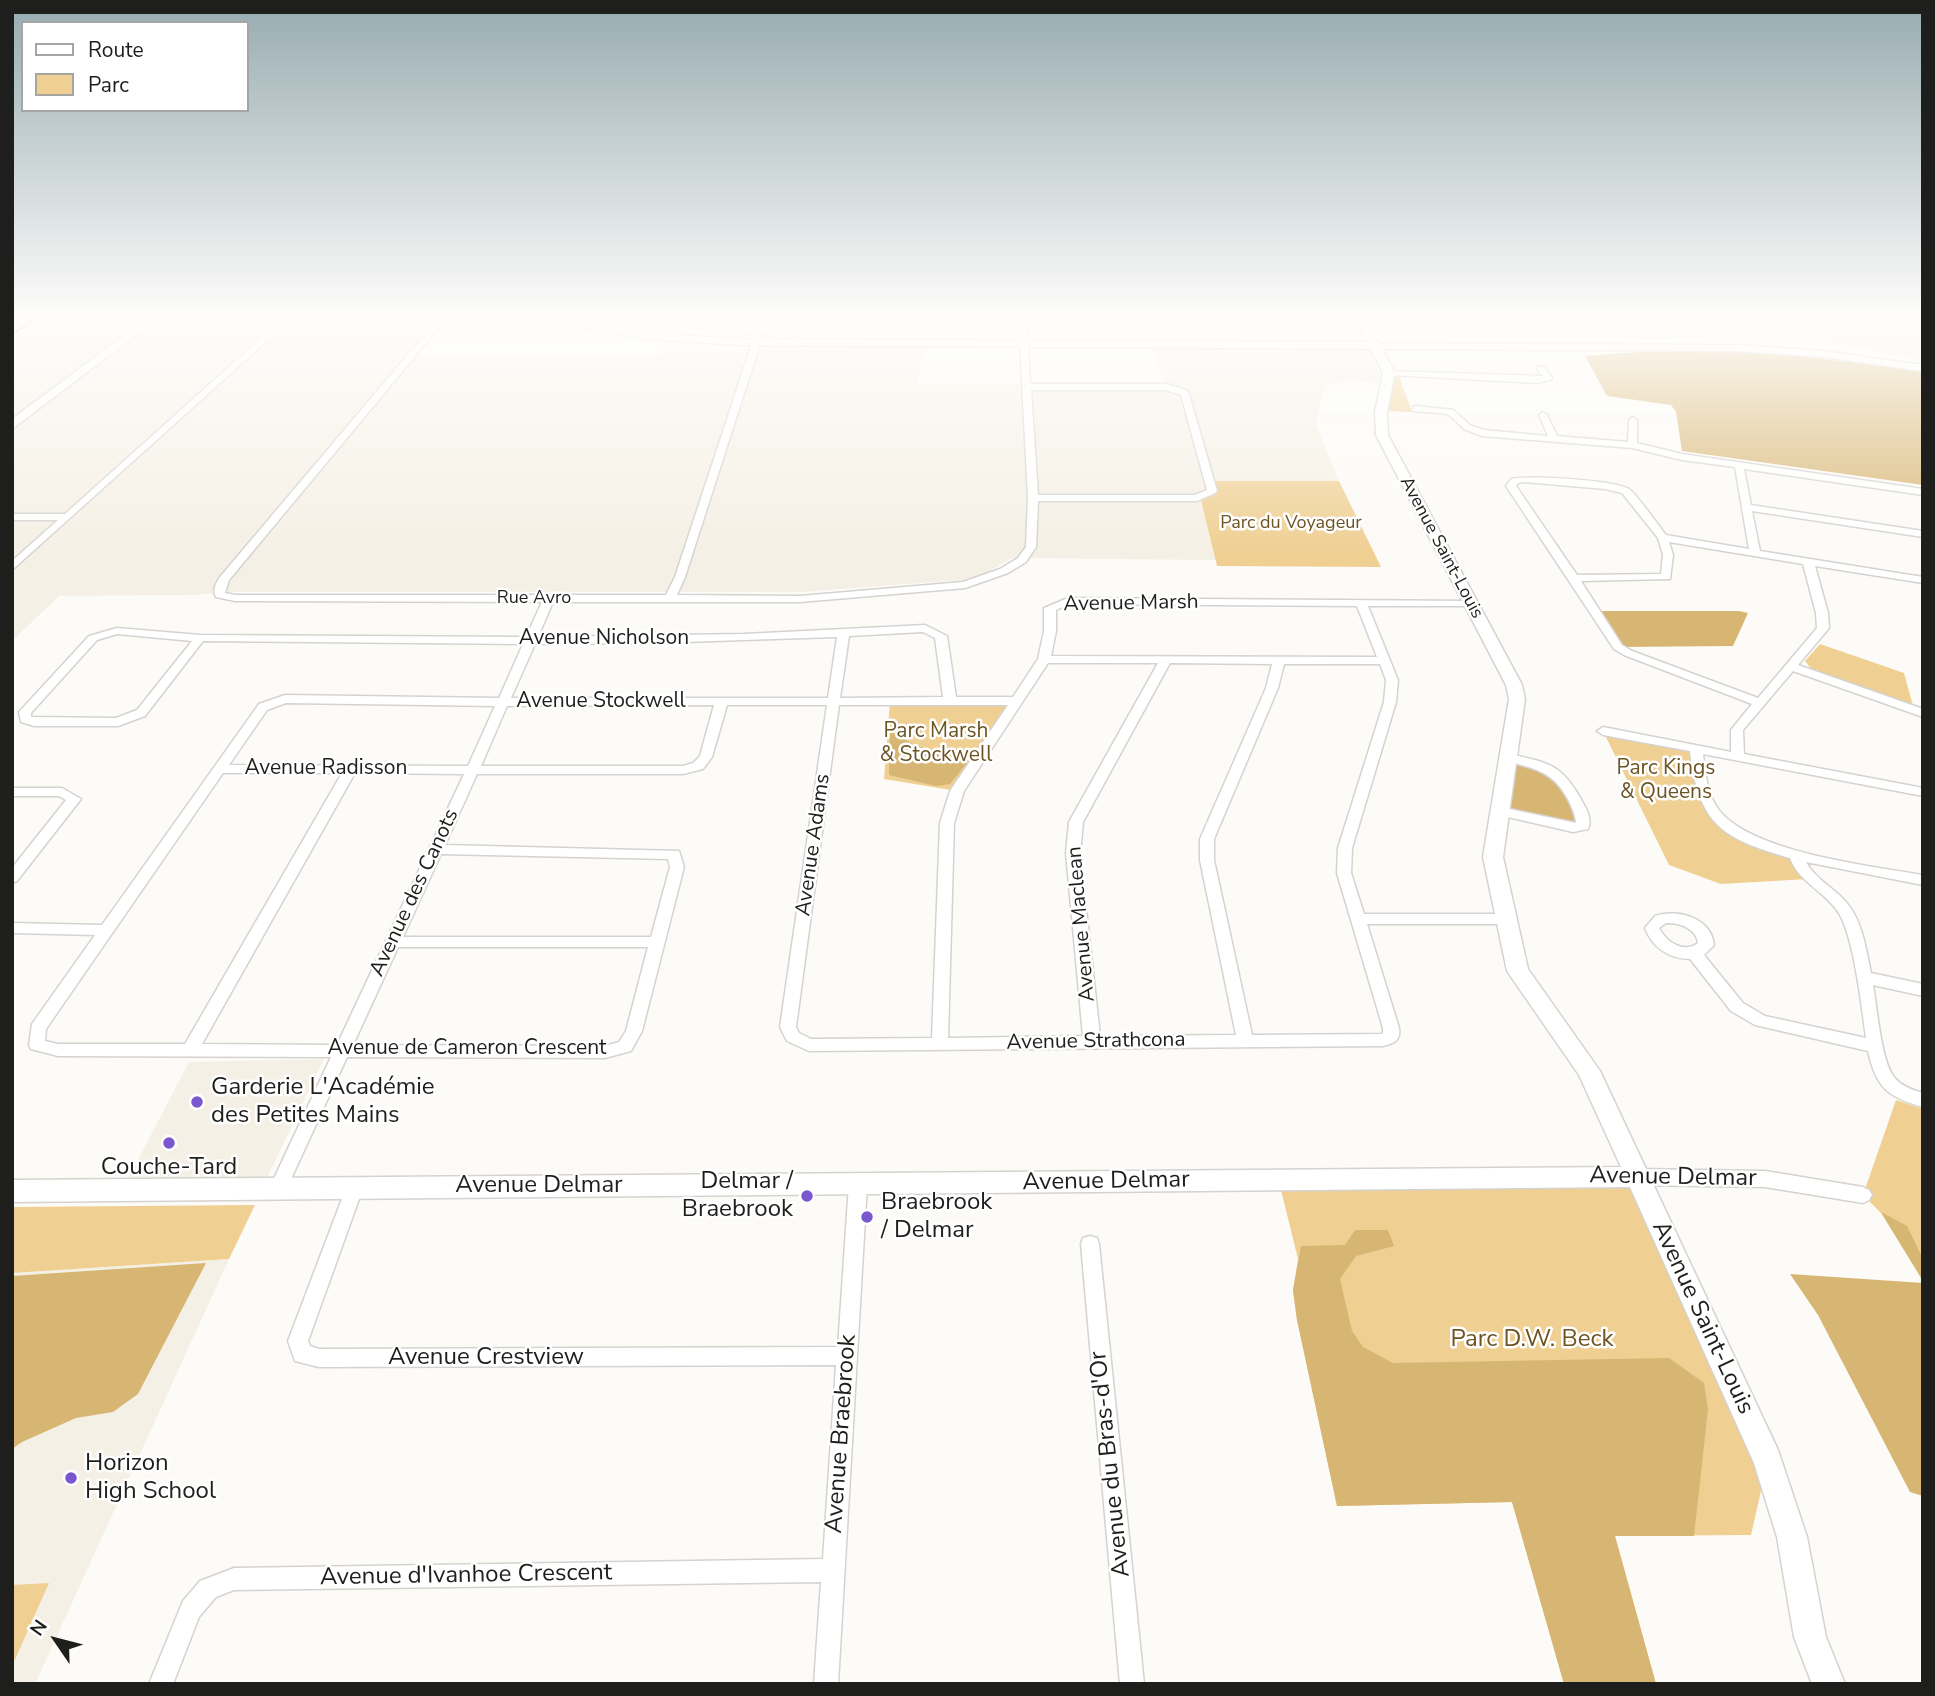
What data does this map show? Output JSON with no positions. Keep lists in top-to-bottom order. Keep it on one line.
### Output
{"streets":{"main road":["Avenue Saint-Louis","Avenue Delmar"],"street":["Rue Avro","Avenue Marsh","Avenue Nicholson","Avenue Stockwell","Avenue Radisson","Avenue Adams","Avenue des Canots","Avenue Maclean","Avenue Strathcona","Avenue de Cameron Crescent","Avenue Crestview","Avenue Braebrook","Avenue du Bras-d'Or","Avenue d'Ivanhoe Crescent"]},"crossings":[["Avenue Saint-Louis","Avenue Marsh"],["Avenue Saint-Louis","Avenue Delmar"],["Rue Avro","Avenue des Canots"],["Avenue Marsh","Avenue Stockwell"],["Avenue Marsh","Avenue Strathcona"],["Avenue Nicholson","Avenue Stockwell"],["Avenue Nicholson","Avenue Adams"],["Avenue Nicholson","Avenue des Canots"],["Avenue Stockwell","Avenue Radisson"],["Avenue Stockwell","Avenue Adams"],["Avenue Stockwell","Avenue des Canots"],["Avenue Radisson","Avenue des Canots"],["Avenue Radisson","Avenue de Cameron Crescent"],["Avenue Adams","Avenue Strathcona"],["Avenue des Canots","Avenue de Cameron Crescent"],["Avenue des Canots","Avenue Delmar"],["Avenue Maclean","Avenue Strathcona"],["Avenue Delmar","Avenue Crestview"],["Avenue Delmar","Avenue Braebrook"],["Avenue Crestview","Avenue Braebrook"],["Avenue Braebrook","Avenue d'Ivanhoe Crescent"]],"parks":["Parc du Voyageur","Parc Marsh & Stockwell","Parc Kings & Queens","Parc D.W. Beck"],"places":["Garderie L'Académie des Petites Mains","Couche-Tard","Delmar / Braebrook","Braebrook / Delmar","Horizon High School"],"legend":["Route","Parc"],"north":"top left"}
